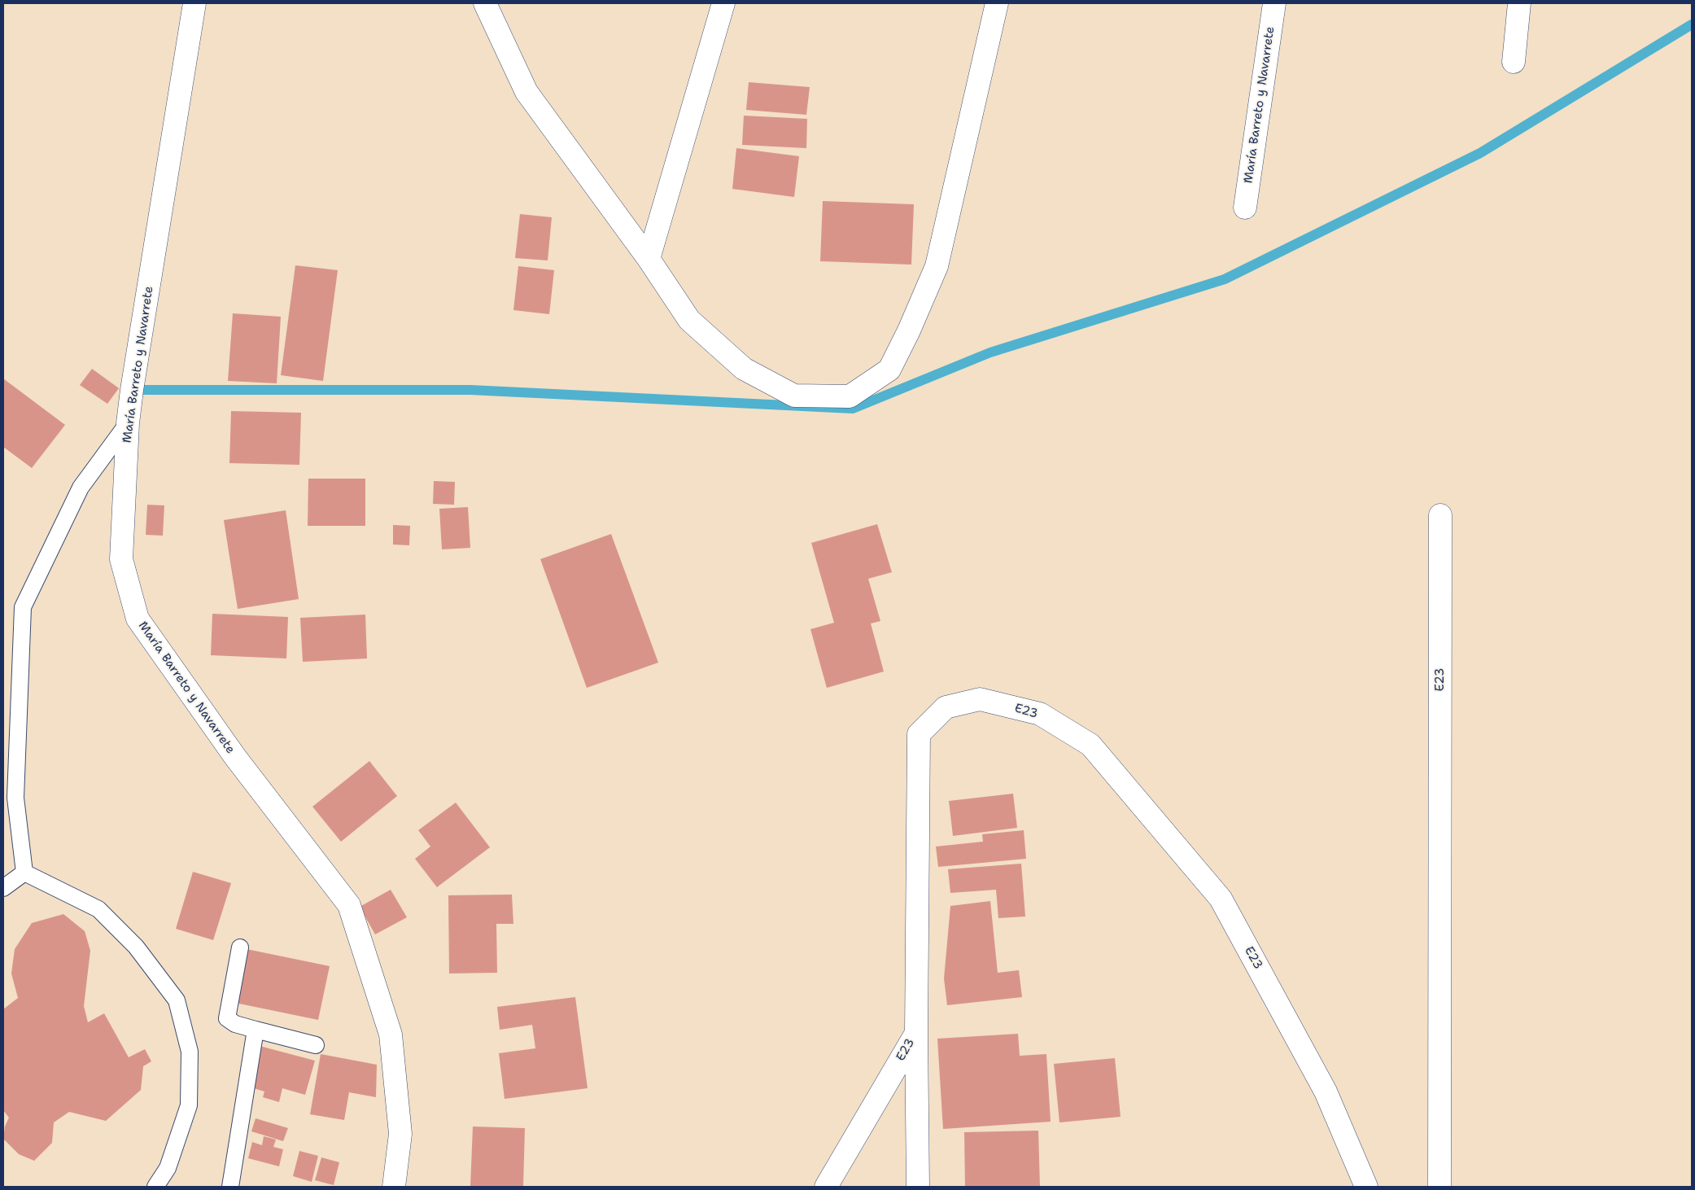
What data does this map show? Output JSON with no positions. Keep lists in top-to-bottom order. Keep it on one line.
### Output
{"streets":{"street":["María Barreto y Navarrete","E23"]}}
